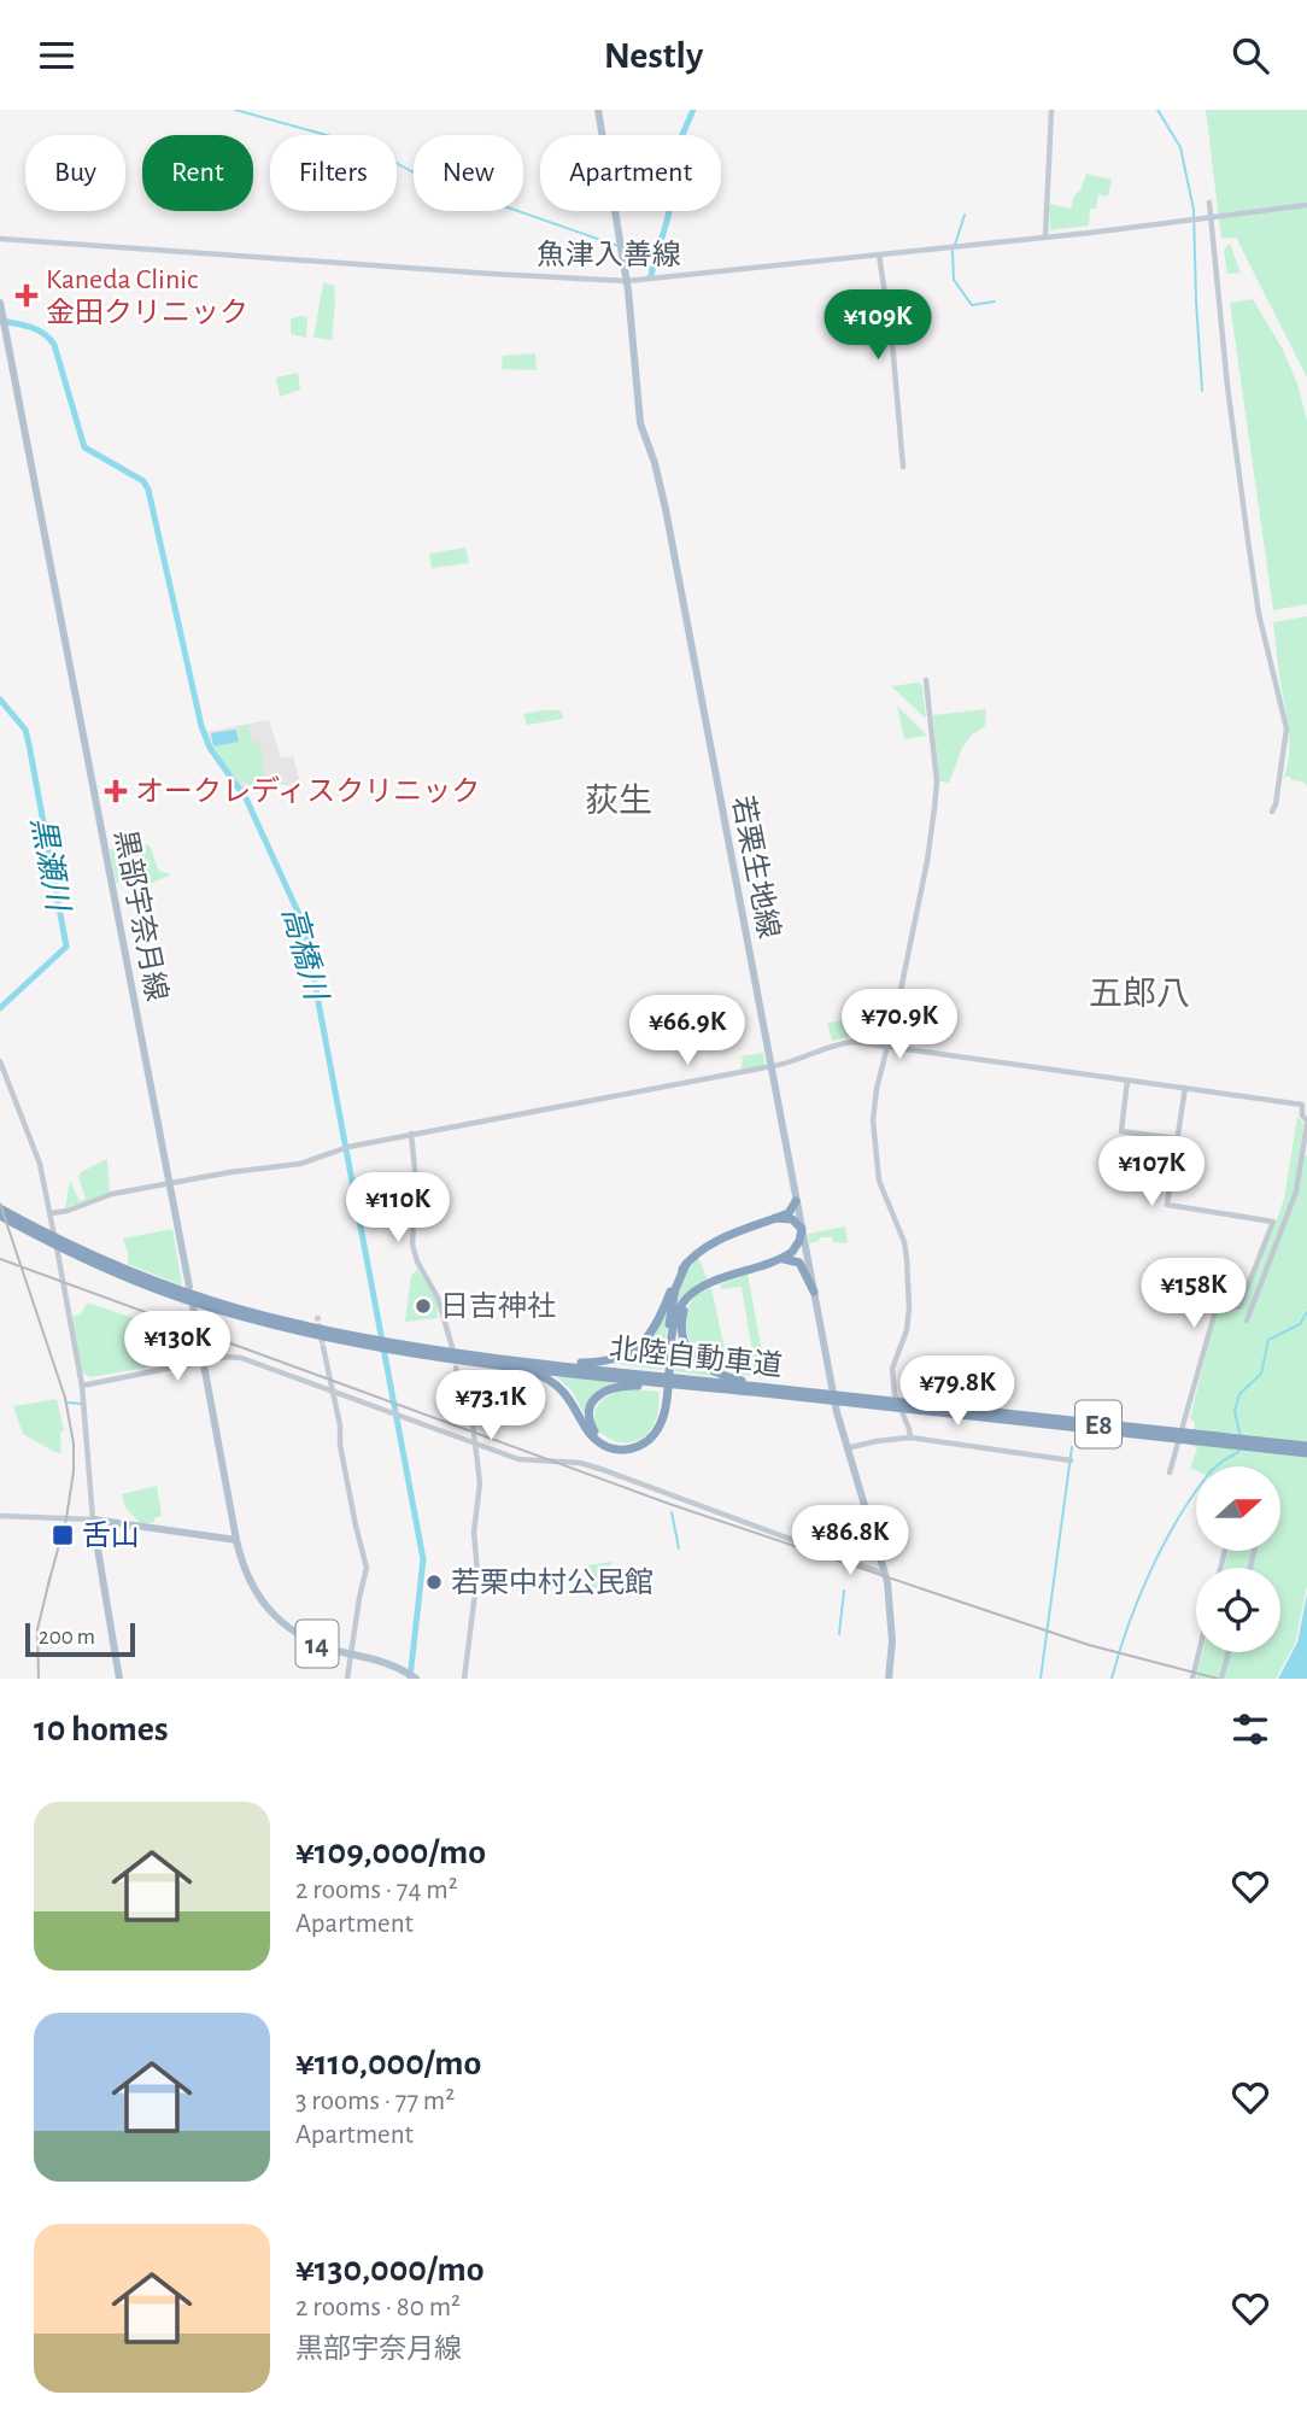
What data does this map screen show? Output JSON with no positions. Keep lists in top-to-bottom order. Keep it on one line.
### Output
{"streets":{"highway":["北陸自動車道","E8"],"main road":["魚津入善線","若栗生地線","黒部宇奈月線","14"]},"crossings":[["魚津入善線","若栗生地線"],["北陸自動車道","E8"]],"districts":["荻生","五郎八"],"water":["黒瀬川","高橋川"],"places":{"health":["Kaneda Clinic 金田クリニック","オークレディスクリニック"],"other":["日吉神社","若栗中村公民館"],"transit":["舌山"]},"scale_bar":"200 m","north":"right","page":{"header":"Nestly","chip":["Buy","Rent","Filters","New","Apartment"],"price":["¥109K","¥70.9K","¥66.9K","¥107K","¥110K","¥158K","¥130K","¥79.8K","¥73.1K","¥86.8K"],"scale":"200 m","heading":"10 homes","list":[{"name":"¥109,000/mo","note":"2 rooms · 74 m² · Apartment"},{"name":"¥110,000/mo","note":"3 rooms · 77 m² · Apartment"},{"name":"¥130,000/mo","note":"2 rooms · 80 m² · 黒部宇奈月線"}]}}
